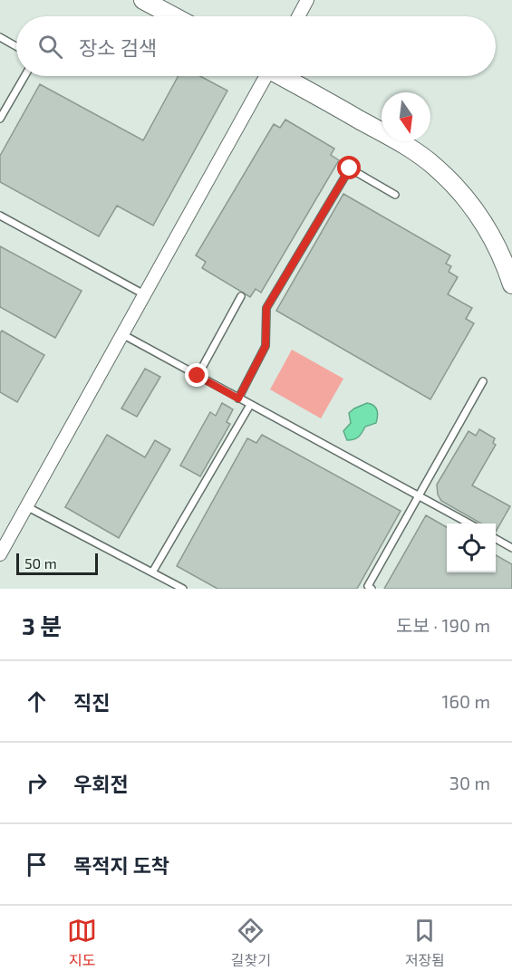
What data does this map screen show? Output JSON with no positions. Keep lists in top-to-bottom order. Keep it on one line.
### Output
{"scale_bar":"50 m","north":"bottom","page":{"search":"장소 검색","scale":"50 m","heading":["3 분","도보 · 190 m"],"list":[["직진","160 m"],["우회전","30 m"],"목적지 도착"],"nav":["지도","길찾기","저장됨"]}}
